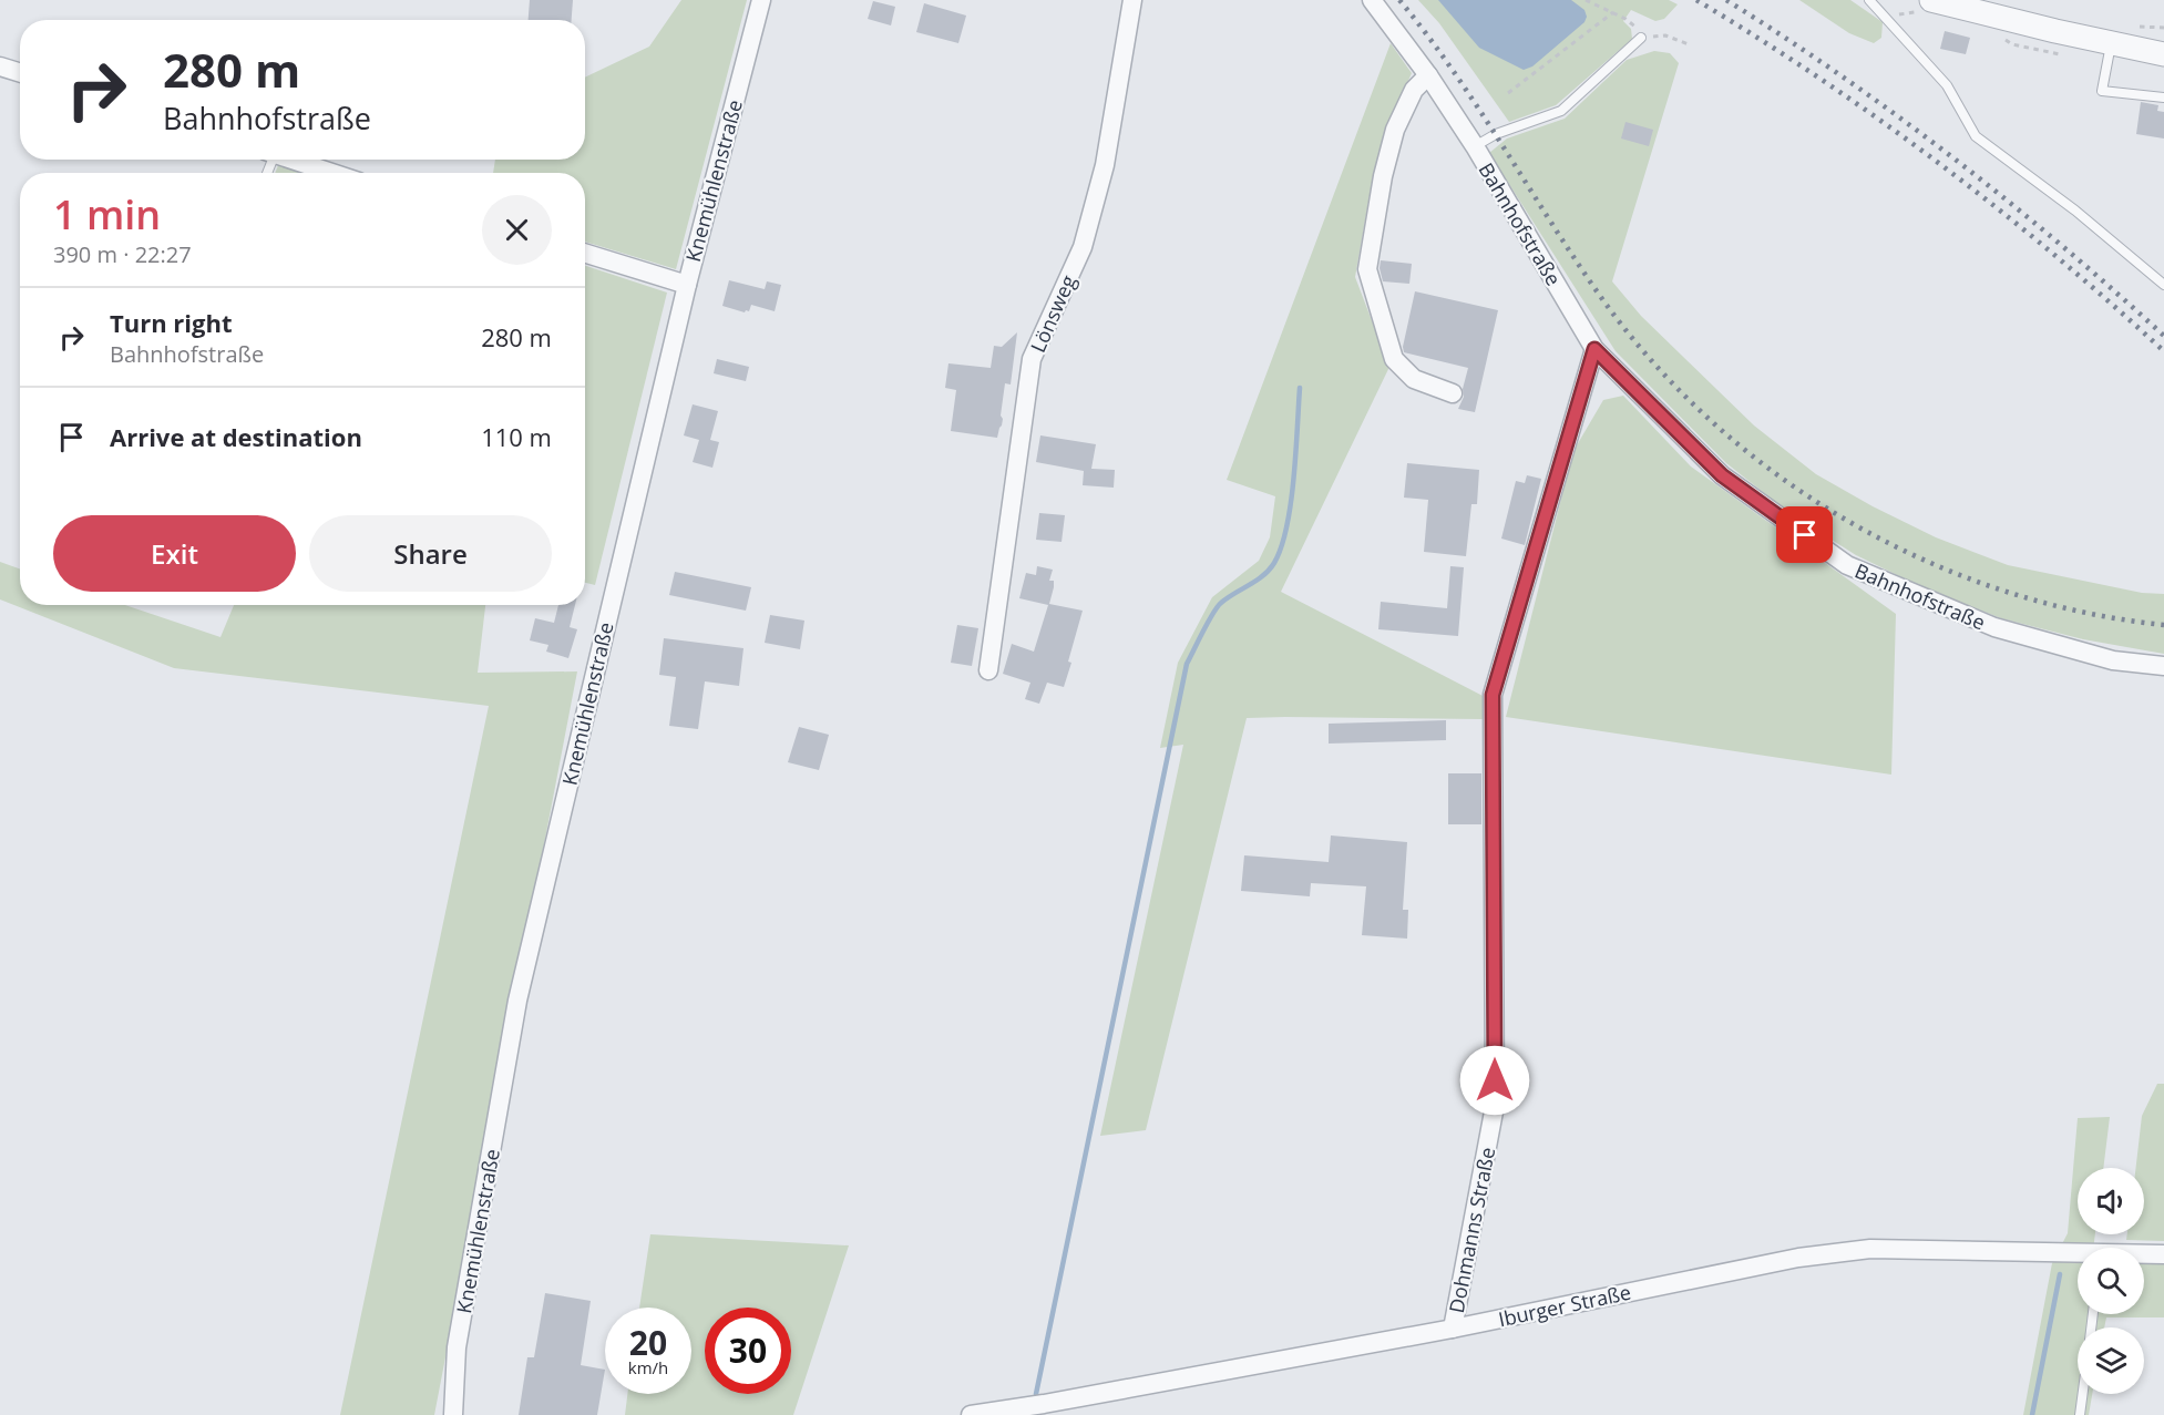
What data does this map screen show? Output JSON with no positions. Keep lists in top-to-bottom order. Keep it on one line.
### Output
{"streets":{"street":["Knemühlenstraße","Bahnhofstraße","Lönsweg","Dohmanns Straße","Iburger Straße"]},"crossings":[["Bahnhofstraße","Dohmanns Straße"],["Dohmanns Straße","Iburger Straße"]],"page":{"turn":["280 m","Bahnhofstraße"],"heading":["1 min","390 m · 22:27"],"list":[{"name":"Turn right","note":"Bahnhofstraße","value":"280 m"},{"name":"Arrive at destination","value":"110 m"}],"buttons":["Exit","Share"],"speed":"20 km/h","limit":"30"}}
